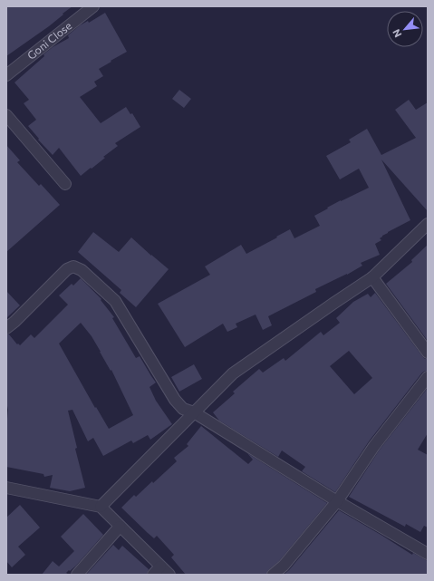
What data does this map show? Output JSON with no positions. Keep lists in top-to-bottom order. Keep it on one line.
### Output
{"streets":{"street":["Goni Close"]},"north":"bottom left"}
